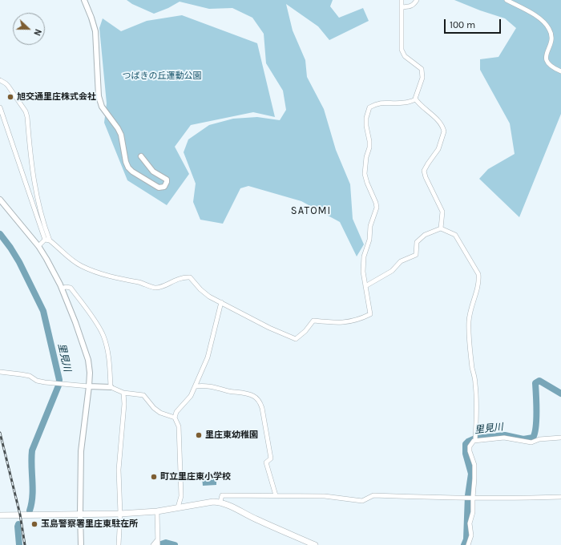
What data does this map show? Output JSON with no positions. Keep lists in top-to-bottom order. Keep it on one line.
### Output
{"districts":["SATOMI"],"water":["里見川"],"parks":["つばきの丘運動公園"],"places":["旭交通里庄株式会社","里庄東幼稚園","町立里庄東小学校","玉島警察署里庄東駐在所"],"scale_bar":"100 m","north":"right"}
